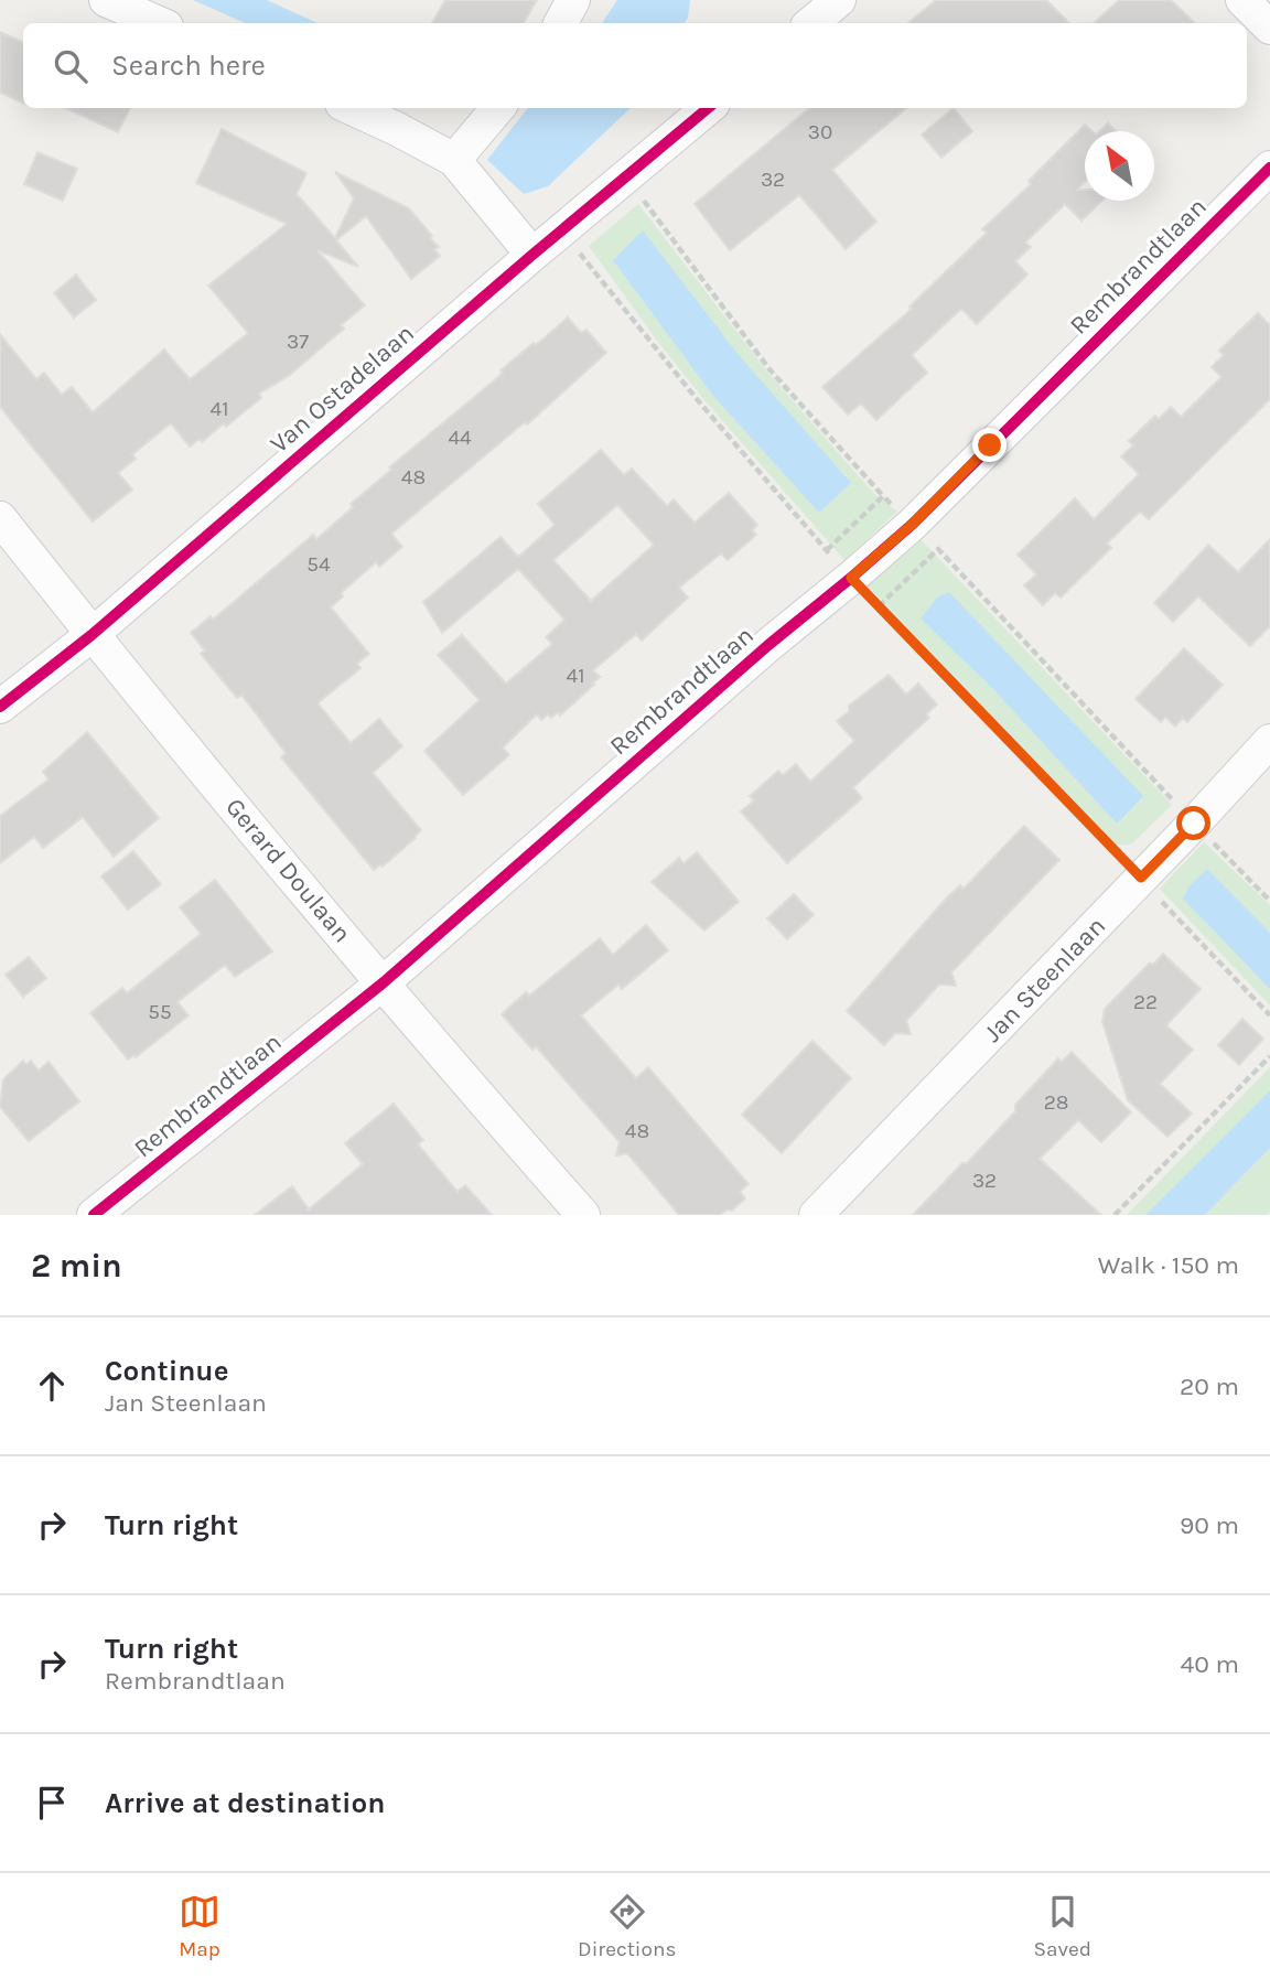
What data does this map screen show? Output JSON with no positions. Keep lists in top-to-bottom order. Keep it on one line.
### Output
{"streets":{"street":["Rembrandtlaan","Van Ostadelaan","Gerard Doulaan","Jan Steenlaan"]},"crossings":[["Rembrandtlaan","Gerard Doulaan"],["Van Ostadelaan","Gerard Doulaan"]],"house_numbers":["30","32","37","41","44","48","54","41","22","55","28","48","32"],"north":"top left","page":{"search":"Search here","heading":["2 min","Walk · 150 m"],"list":[["Continue","Jan Steenlaan","20 m"],["Turn right","90 m"],["Turn right","Rembrandtlaan","40 m"],"Arrive at destination"],"nav":["Map","Directions","Saved"]}}
